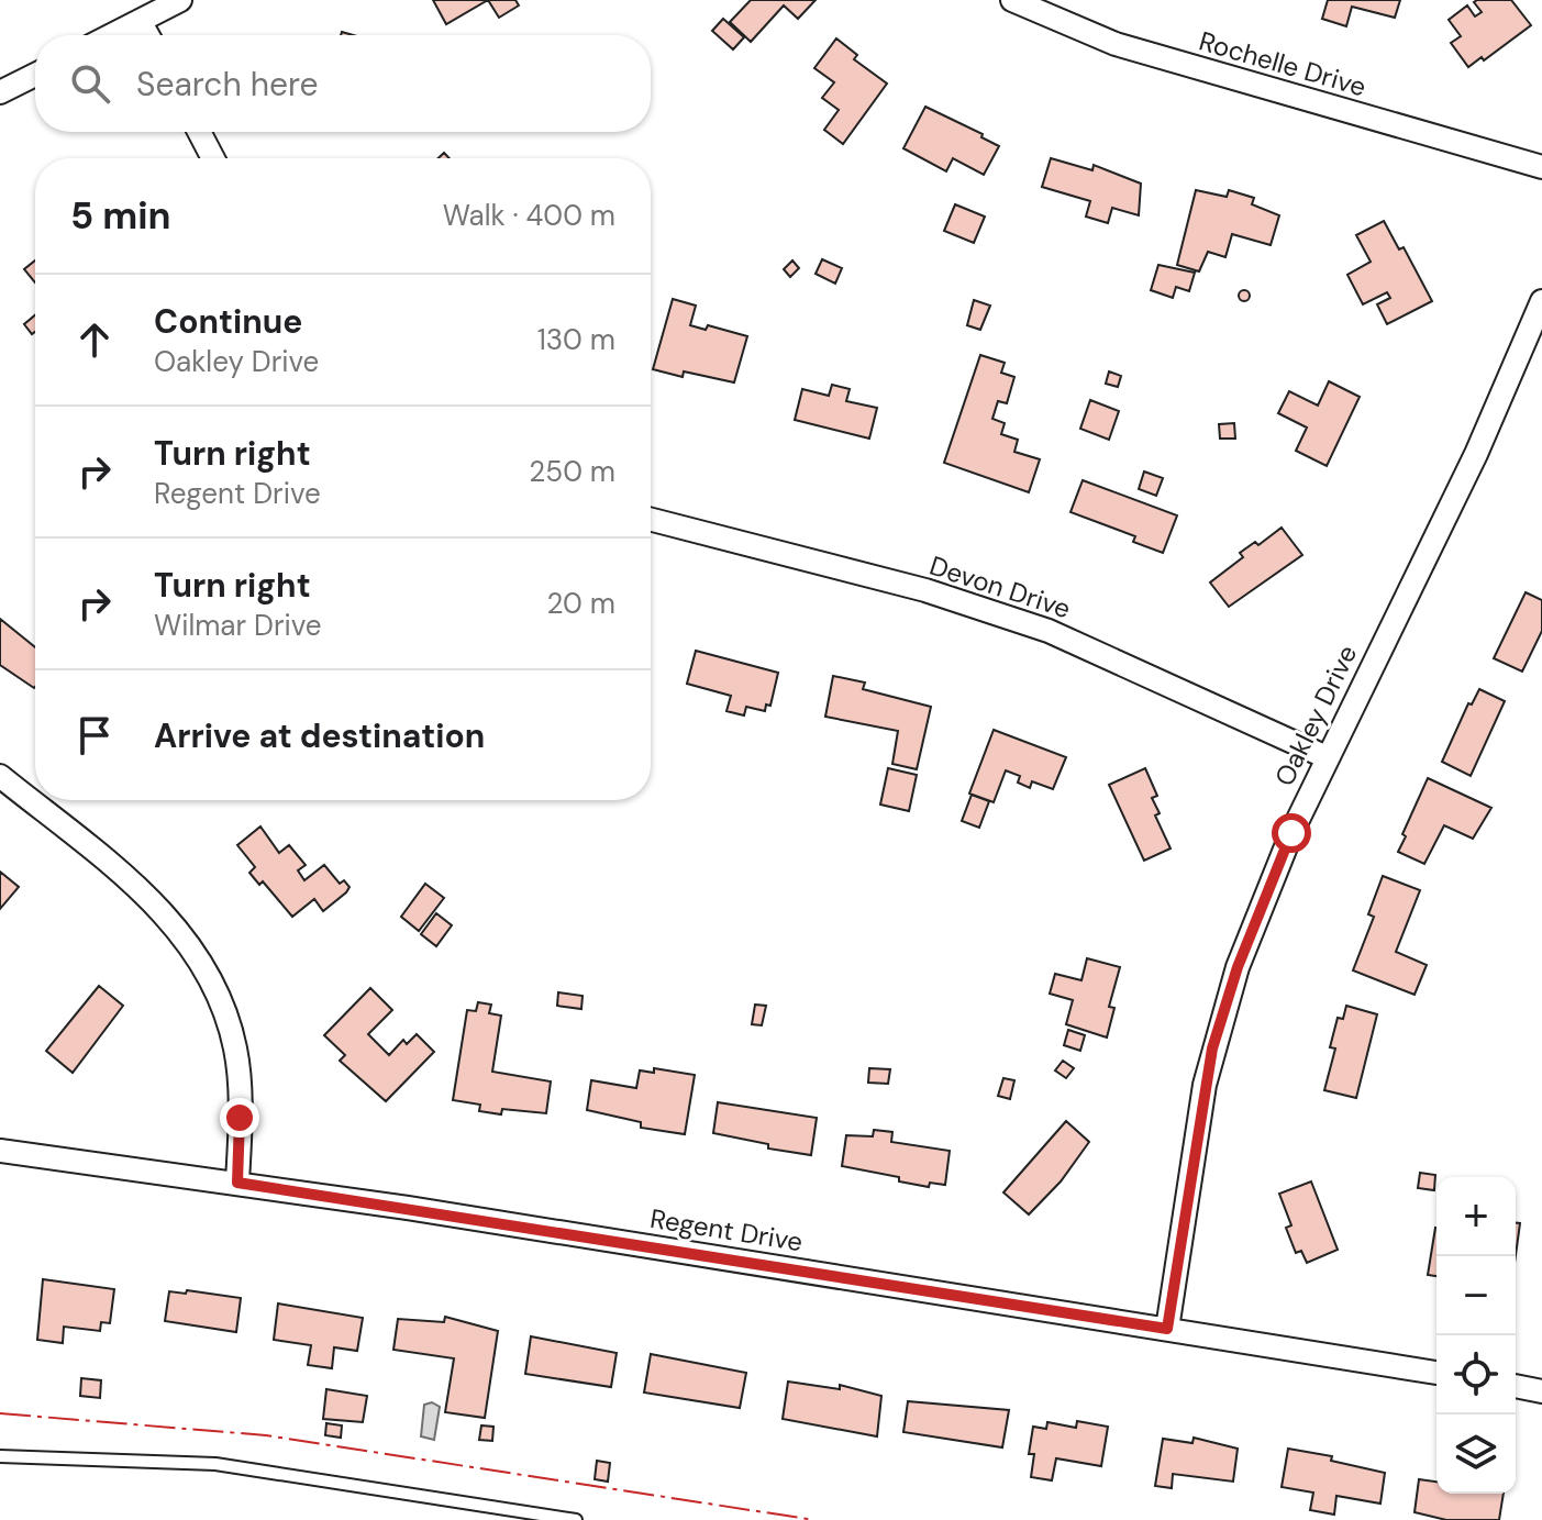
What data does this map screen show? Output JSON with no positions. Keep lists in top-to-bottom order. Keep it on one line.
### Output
{"streets":{"street":["Rochelle Drive","Devon Drive","Oakley Drive","Regent Drive"]},"crossings":[["Devon Drive","Oakley Drive"],["Oakley Drive","Regent Drive"]],"page":{"search":"Search here","heading":["5 min","Walk · 400 m"],"list":[["Continue","Oakley Drive","130 m"],["Turn right","Regent Drive","250 m"],["Turn right","Wilmar Drive","20 m"],"Arrive at destination"],"map_buttons":["+","−"]}}
